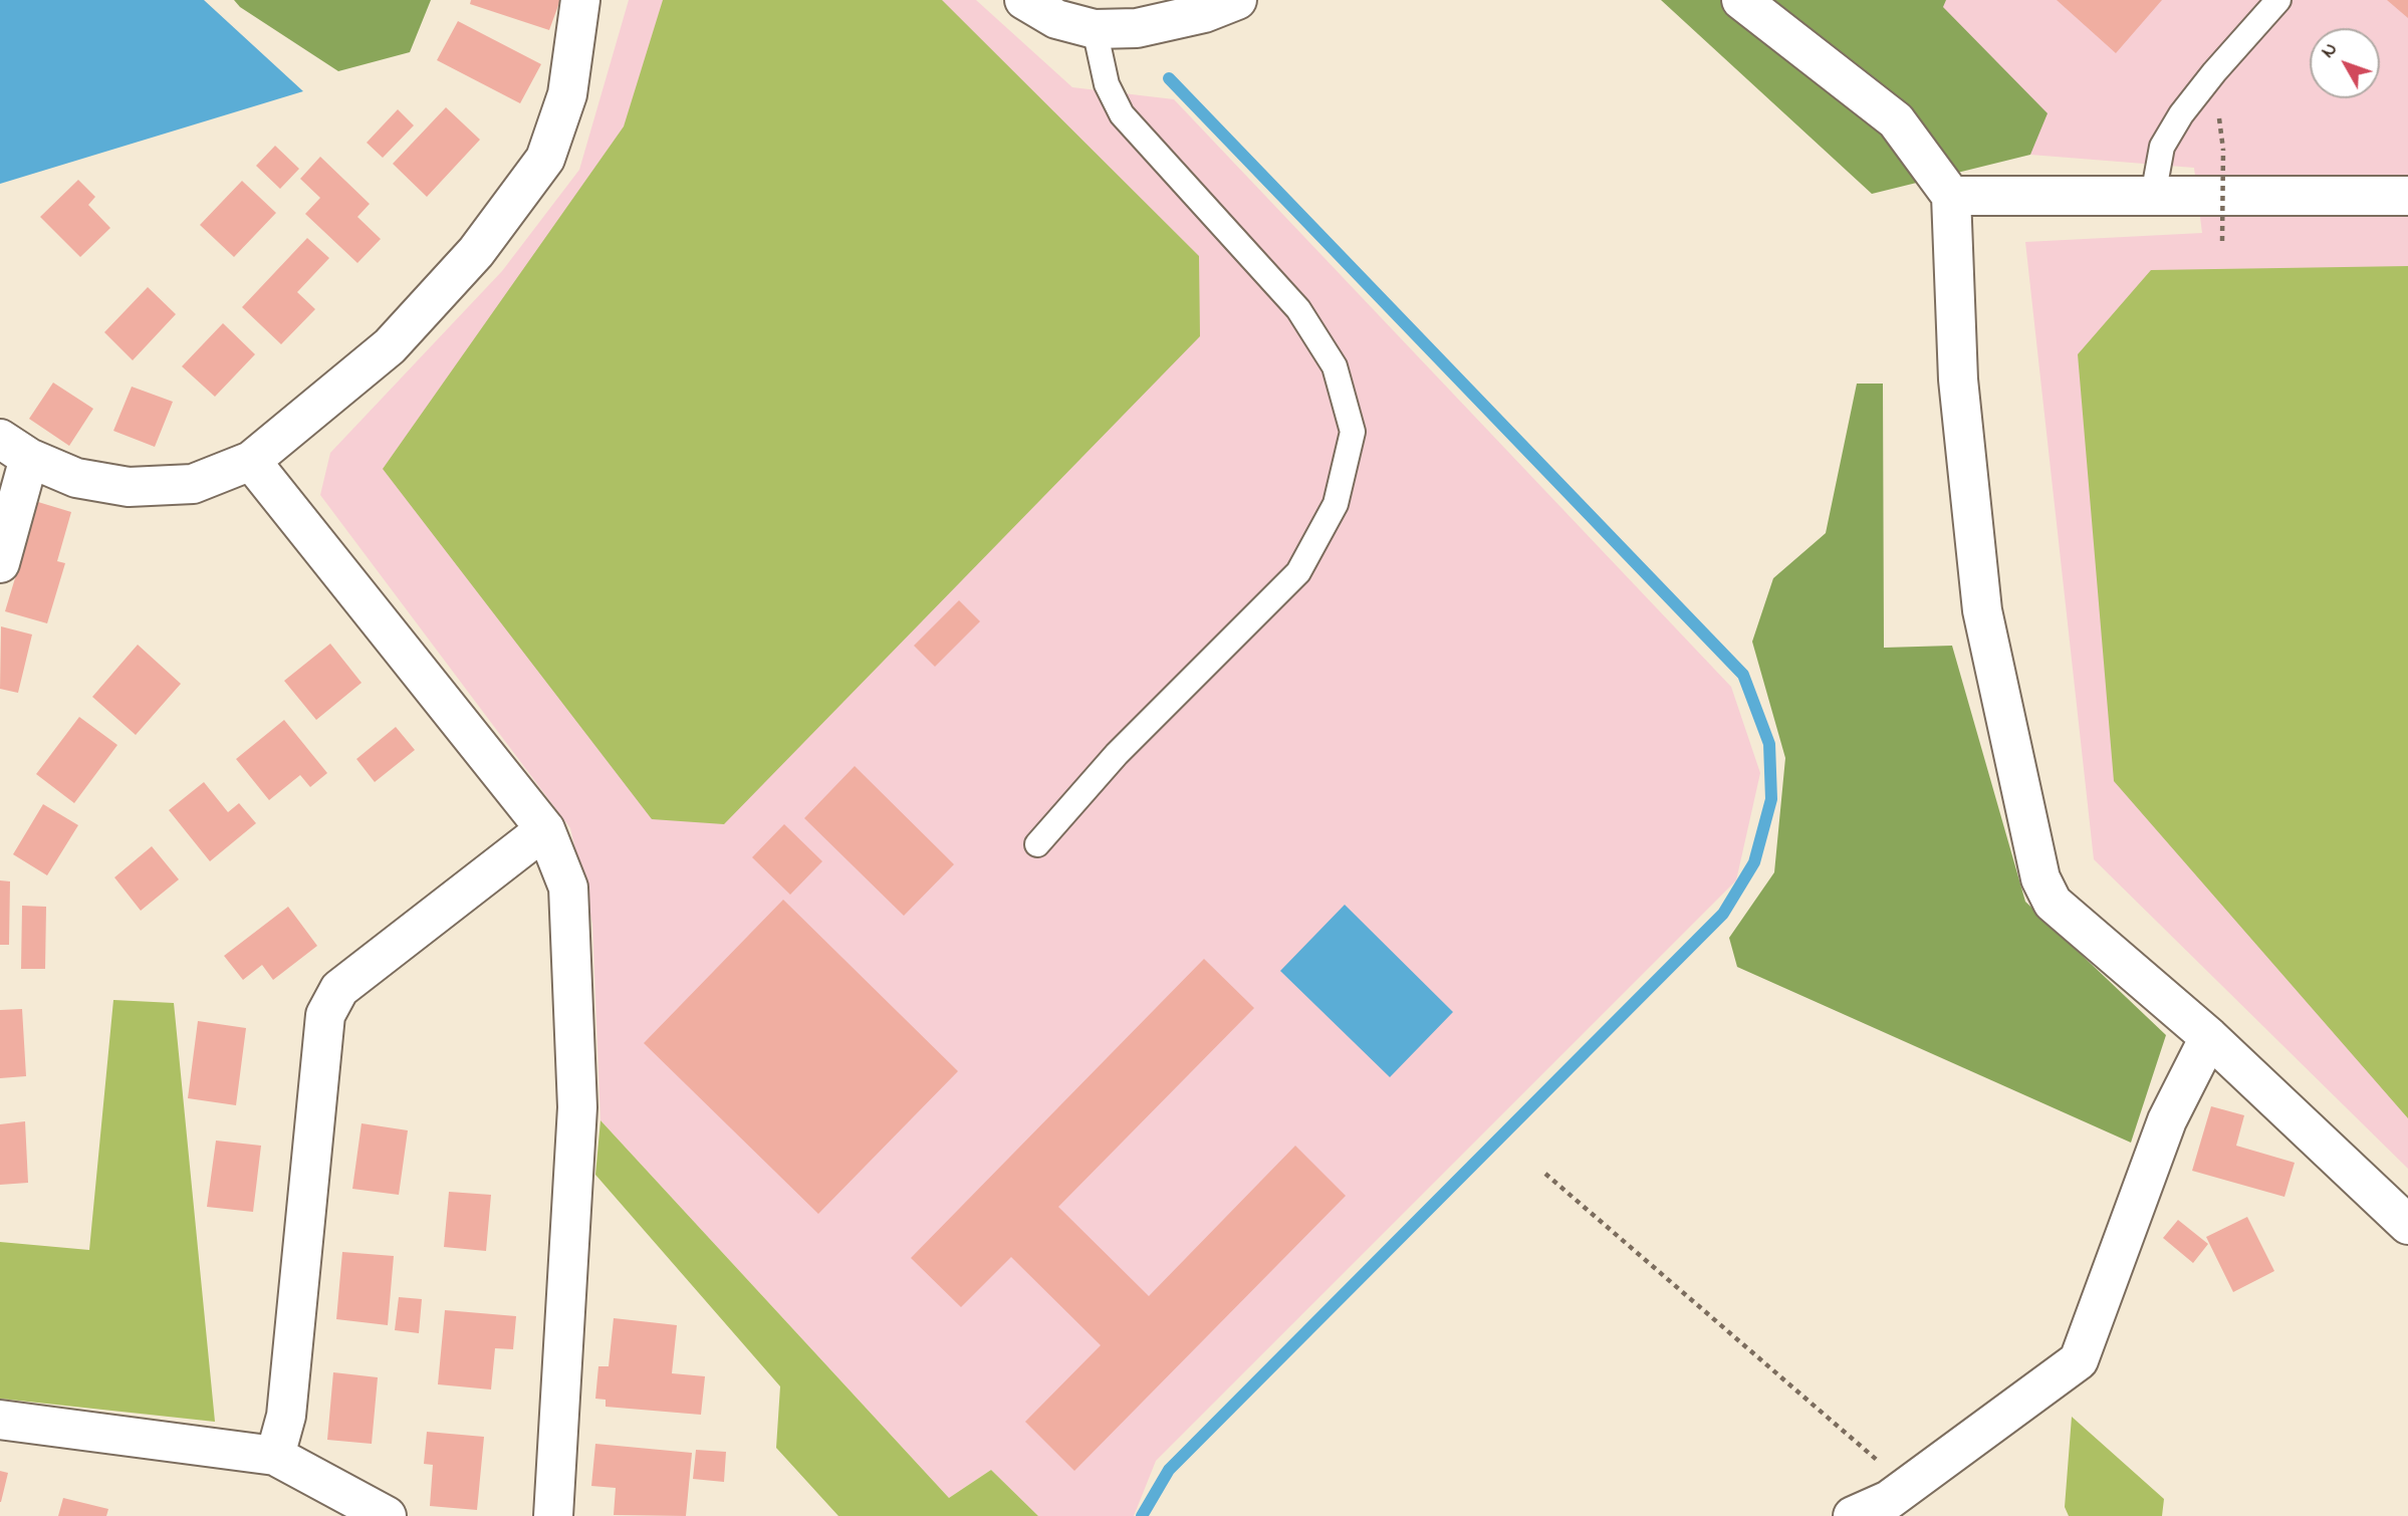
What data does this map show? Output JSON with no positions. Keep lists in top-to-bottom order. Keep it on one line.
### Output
{"north":"top left"}
